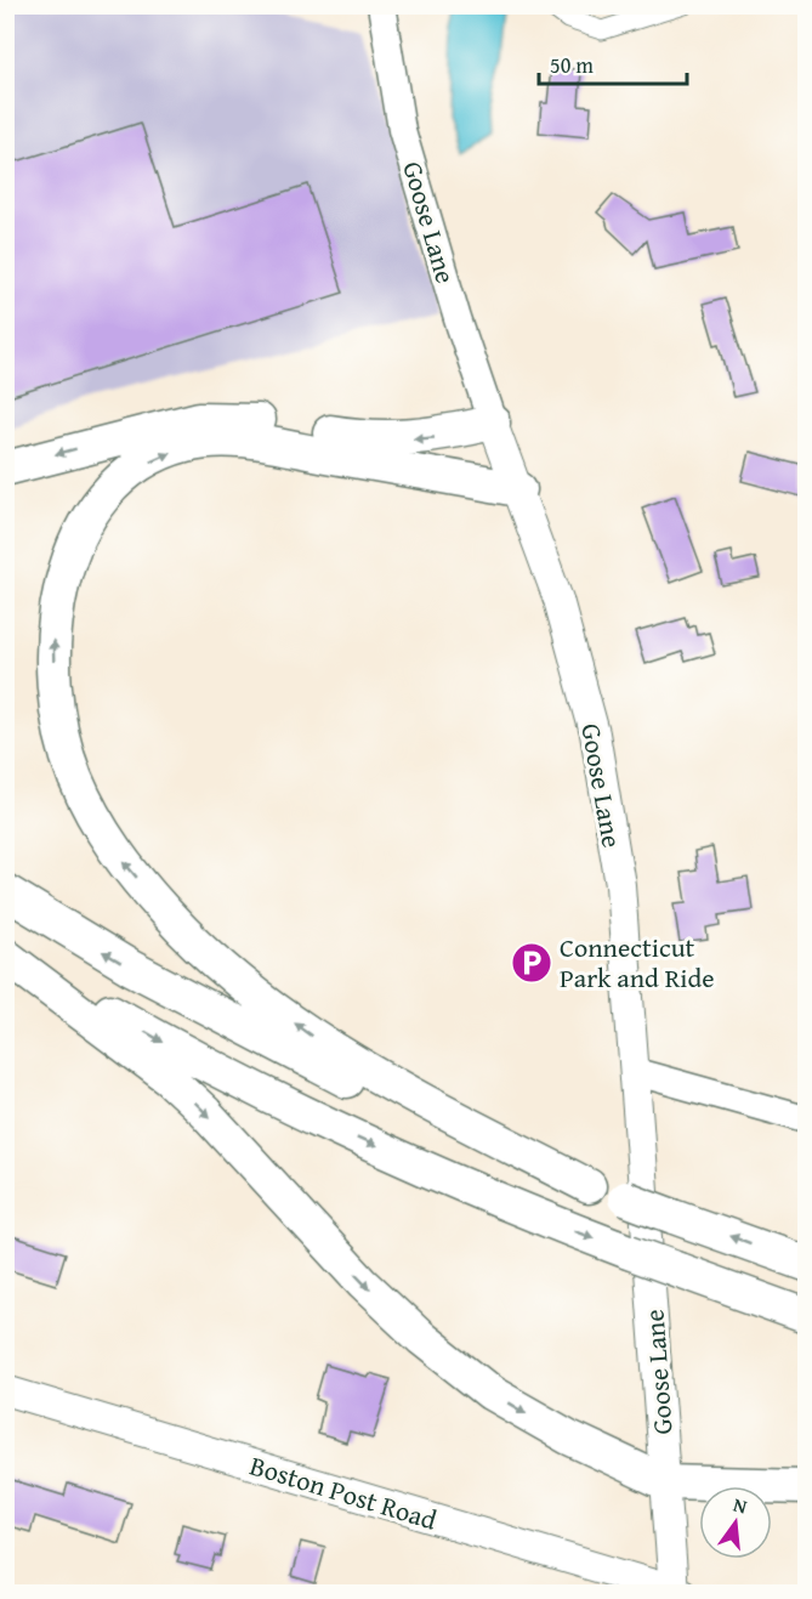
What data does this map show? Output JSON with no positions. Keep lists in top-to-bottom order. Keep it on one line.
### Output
{"streets":{"main road":["Goose Lane","Boston Post Road"]},"crossings":[["Goose Lane","Boston Post Road"]],"places":{"parking":["Connecticut Park and Ride"]},"scale_bar":"50 m","north":"top"}
